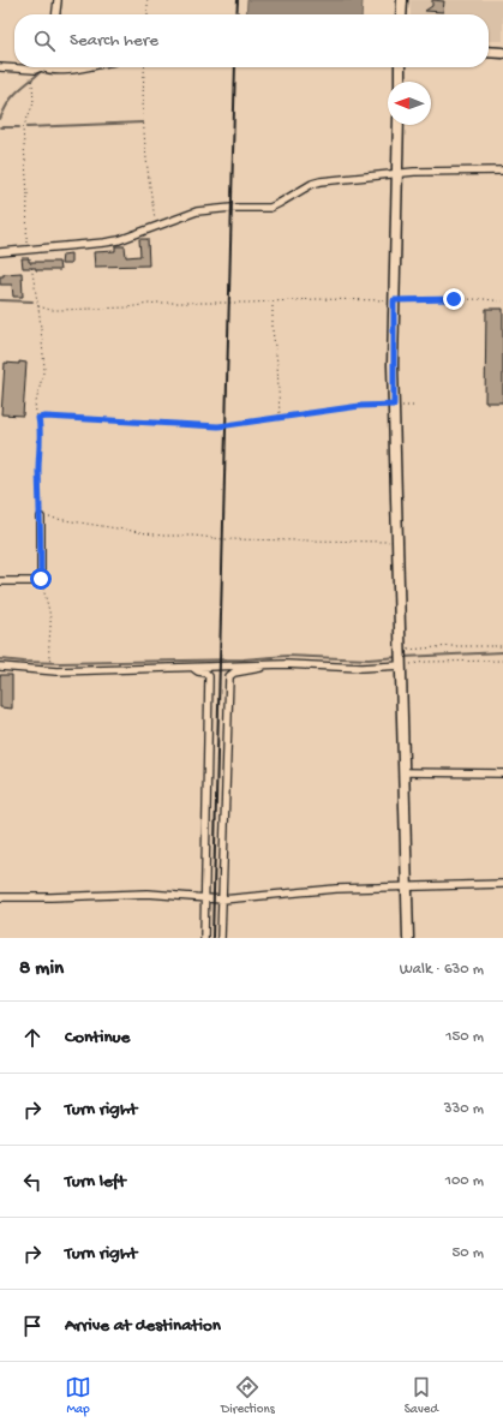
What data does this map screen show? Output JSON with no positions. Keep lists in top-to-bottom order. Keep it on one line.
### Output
{"north":"left","page":{"search":"Search here","heading":["8 min","Walk · 630 m"],"list":[["Continue","150 m"],["Turn right","330 m"],["Turn left","100 m"],["Turn right","50 m"],"Arrive at destination"],"nav":["Map","Directions","Saved"]}}
